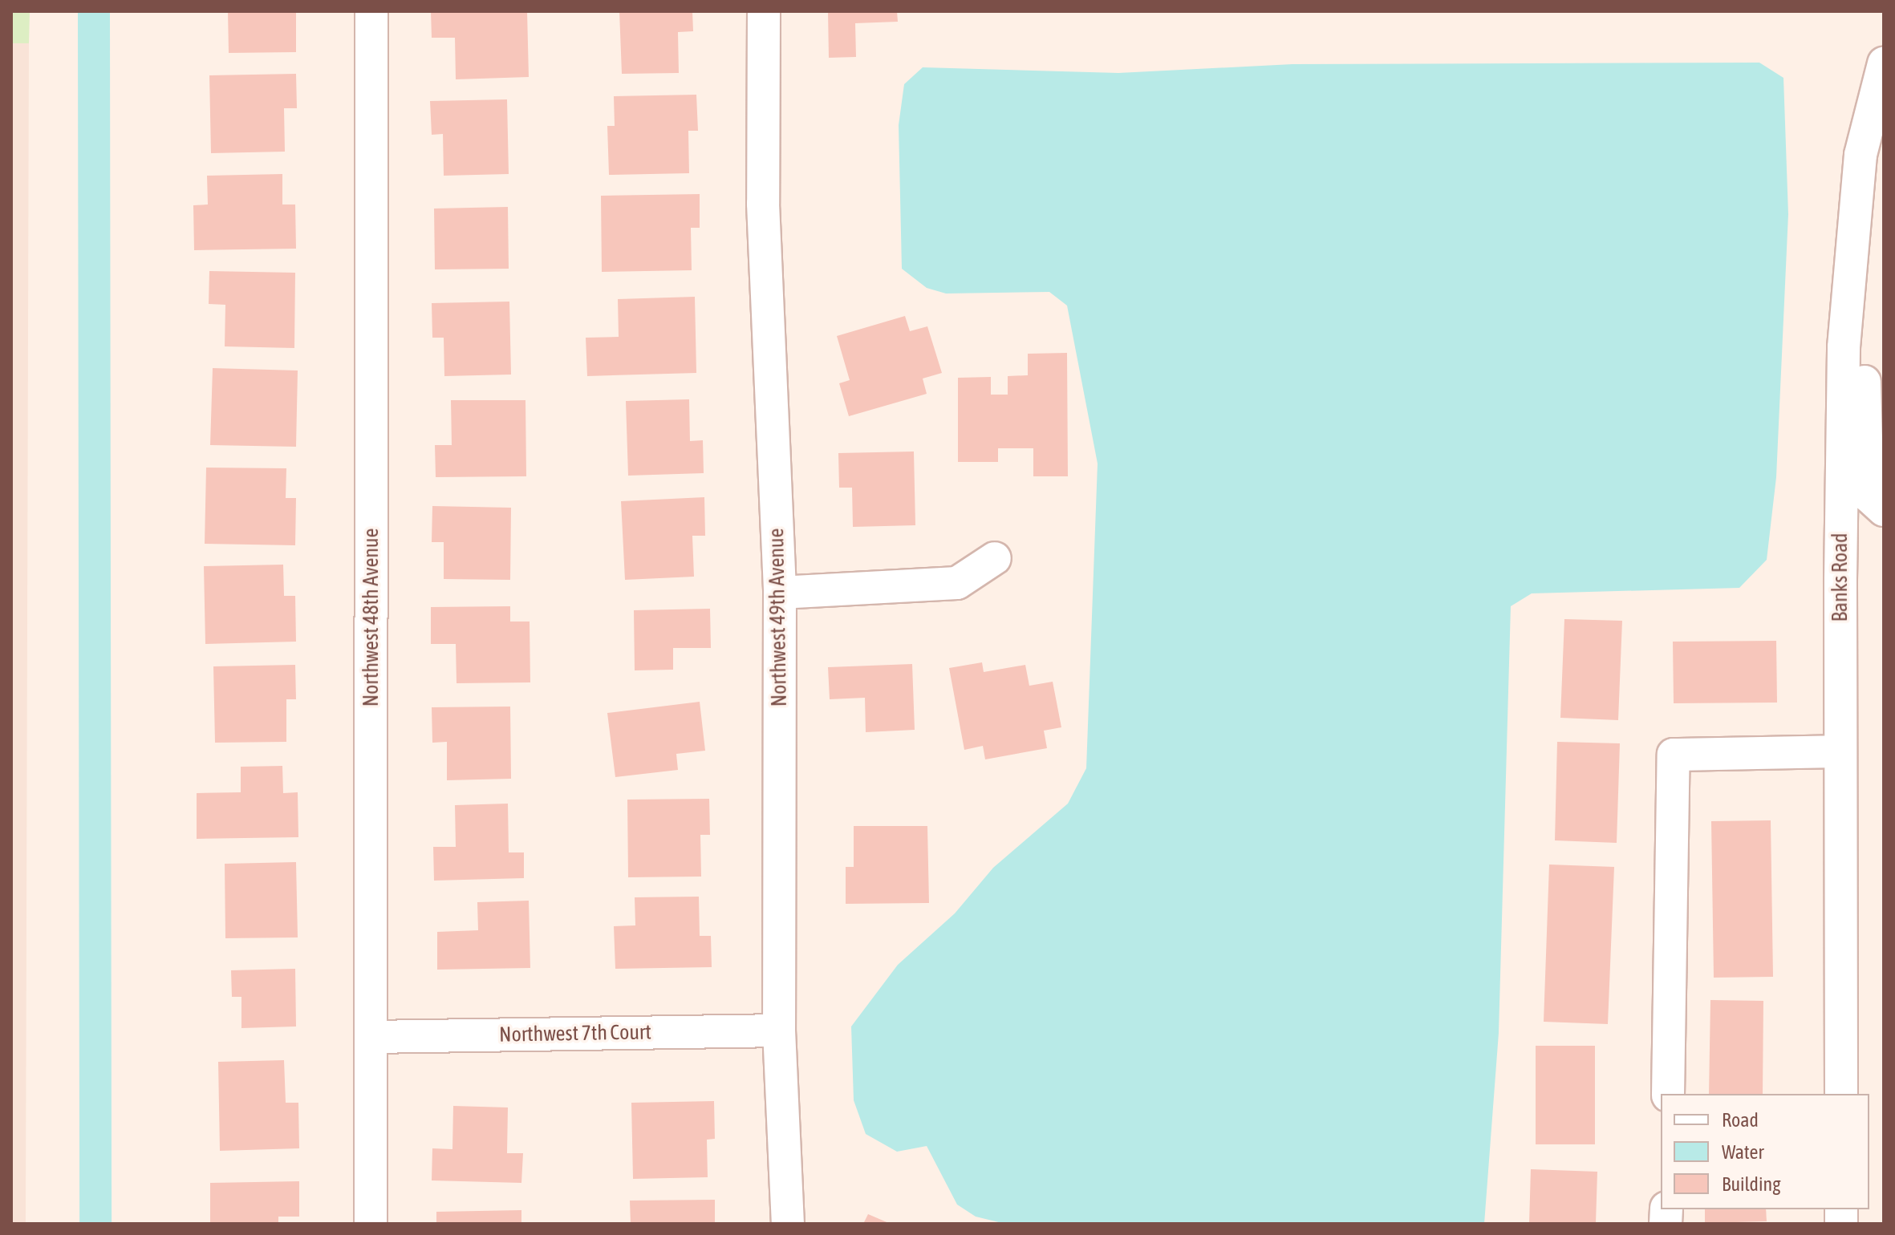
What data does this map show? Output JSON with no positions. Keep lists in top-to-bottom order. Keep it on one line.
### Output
{"streets":{"street":["Banks Road","Northwest 48th Avenue","Northwest 49th Avenue","Northwest 7th Court"]},"crossings":[["Northwest 48th Avenue","Northwest 7th Court"],["Northwest 49th Avenue","Northwest 7th Court"]],"legend":["Road","Water","Building"]}
